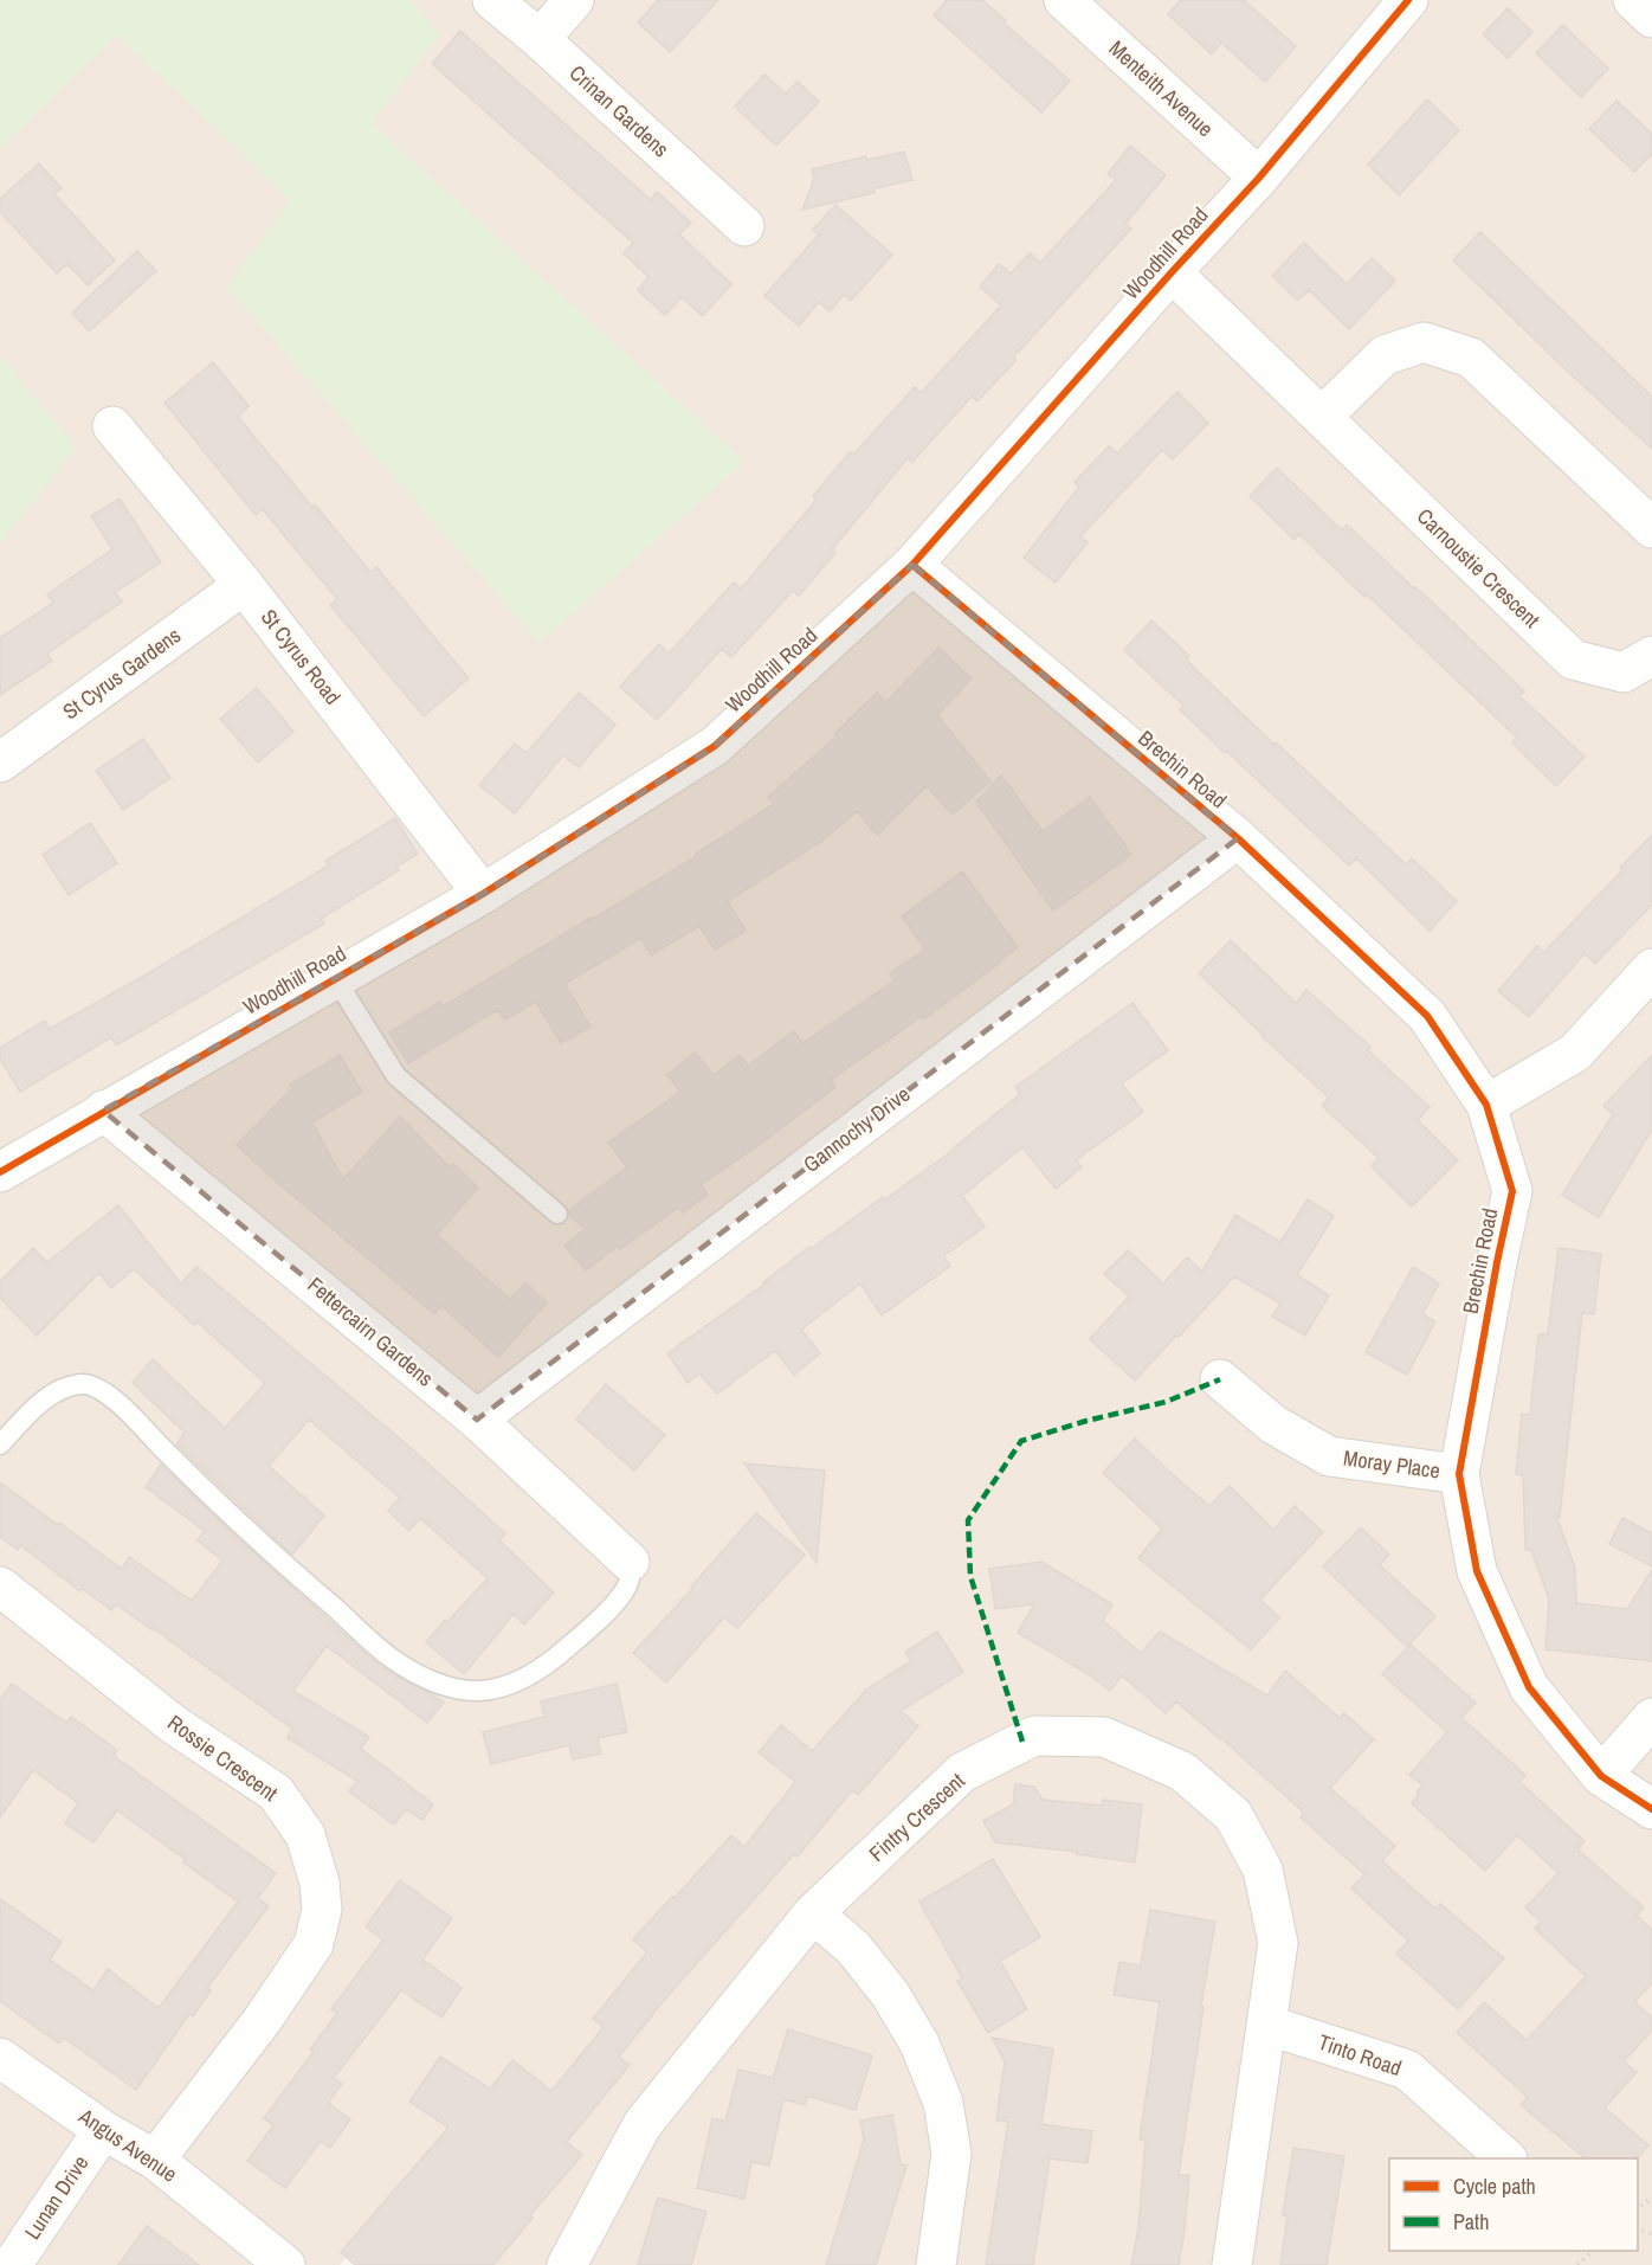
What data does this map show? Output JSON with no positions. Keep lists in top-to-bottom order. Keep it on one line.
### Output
{"streets":{"street":["Menteith Avenue","Crinan Gardens","Woodhill Road","Carnoustie Crescent","St Cyrus Road","St Cyrus Gardens","Brechin Road","Gannochy Drive","Fettercairn Gardens","Moray Place","Rossie Crescent","Fintry Crescent","Tinto Road","Angus Avenue","Lunan Drive"]},"crossings":[["Menteith Avenue","Woodhill Road"],["Woodhill Road","Carnoustie Crescent"],["Woodhill Road","St Cyrus Road"],["Woodhill Road","Brechin Road"],["Woodhill Road","Fettercairn Gardens"],["St Cyrus Road","St Cyrus Gardens"],["Brechin Road","Gannochy Drive"],["Brechin Road","Moray Place"],["Gannochy Drive","Fettercairn Gardens"],["Rossie Crescent","Angus Avenue"],["Fintry Crescent","Tinto Road"],["Angus Avenue","Lunan Drive"]],"legend":["Cycle path","Path"]}
